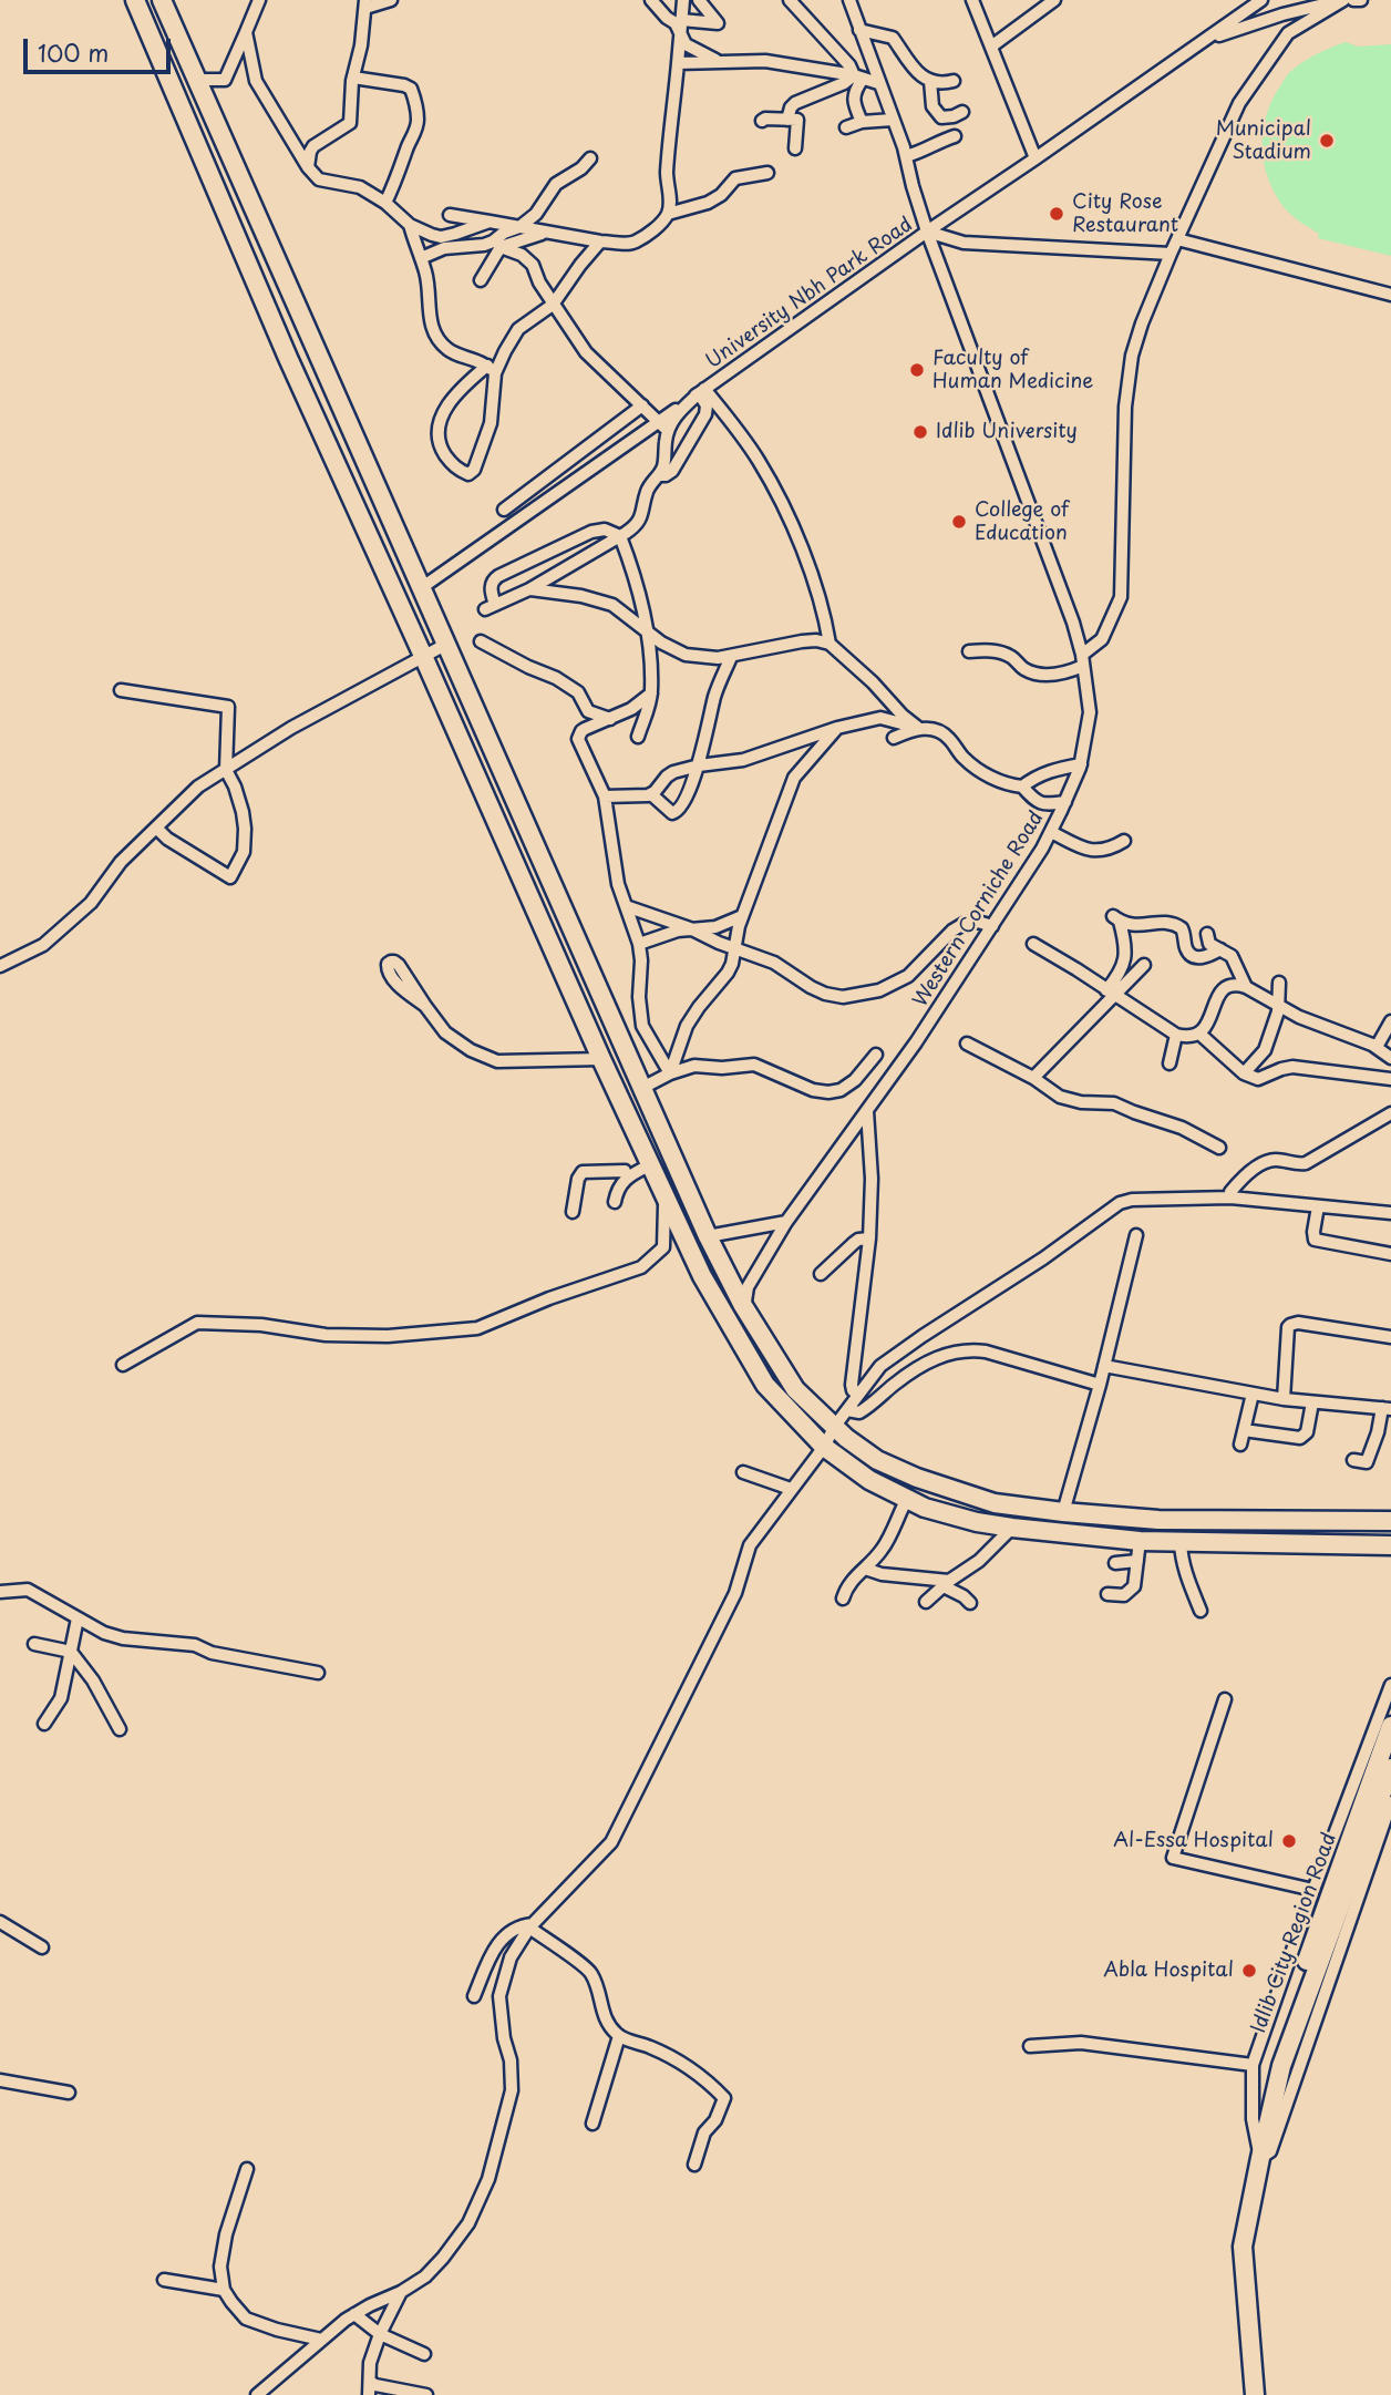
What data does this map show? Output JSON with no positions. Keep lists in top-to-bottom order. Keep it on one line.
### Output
{"streets":{"main road":["Idlib City Region Road"],"street":["University Nbh Park Road","Western Corniche Road"]},"crossings":[["University Nbh Park Road","Western Corniche Road"]],"places":["Municipal Stadium","City Rose Restaurant","Faculty of Human Medicine","Idlib University","College of Education","Al-Essa Hospital","Abla Hospital"],"scale_bar":"100 m"}
